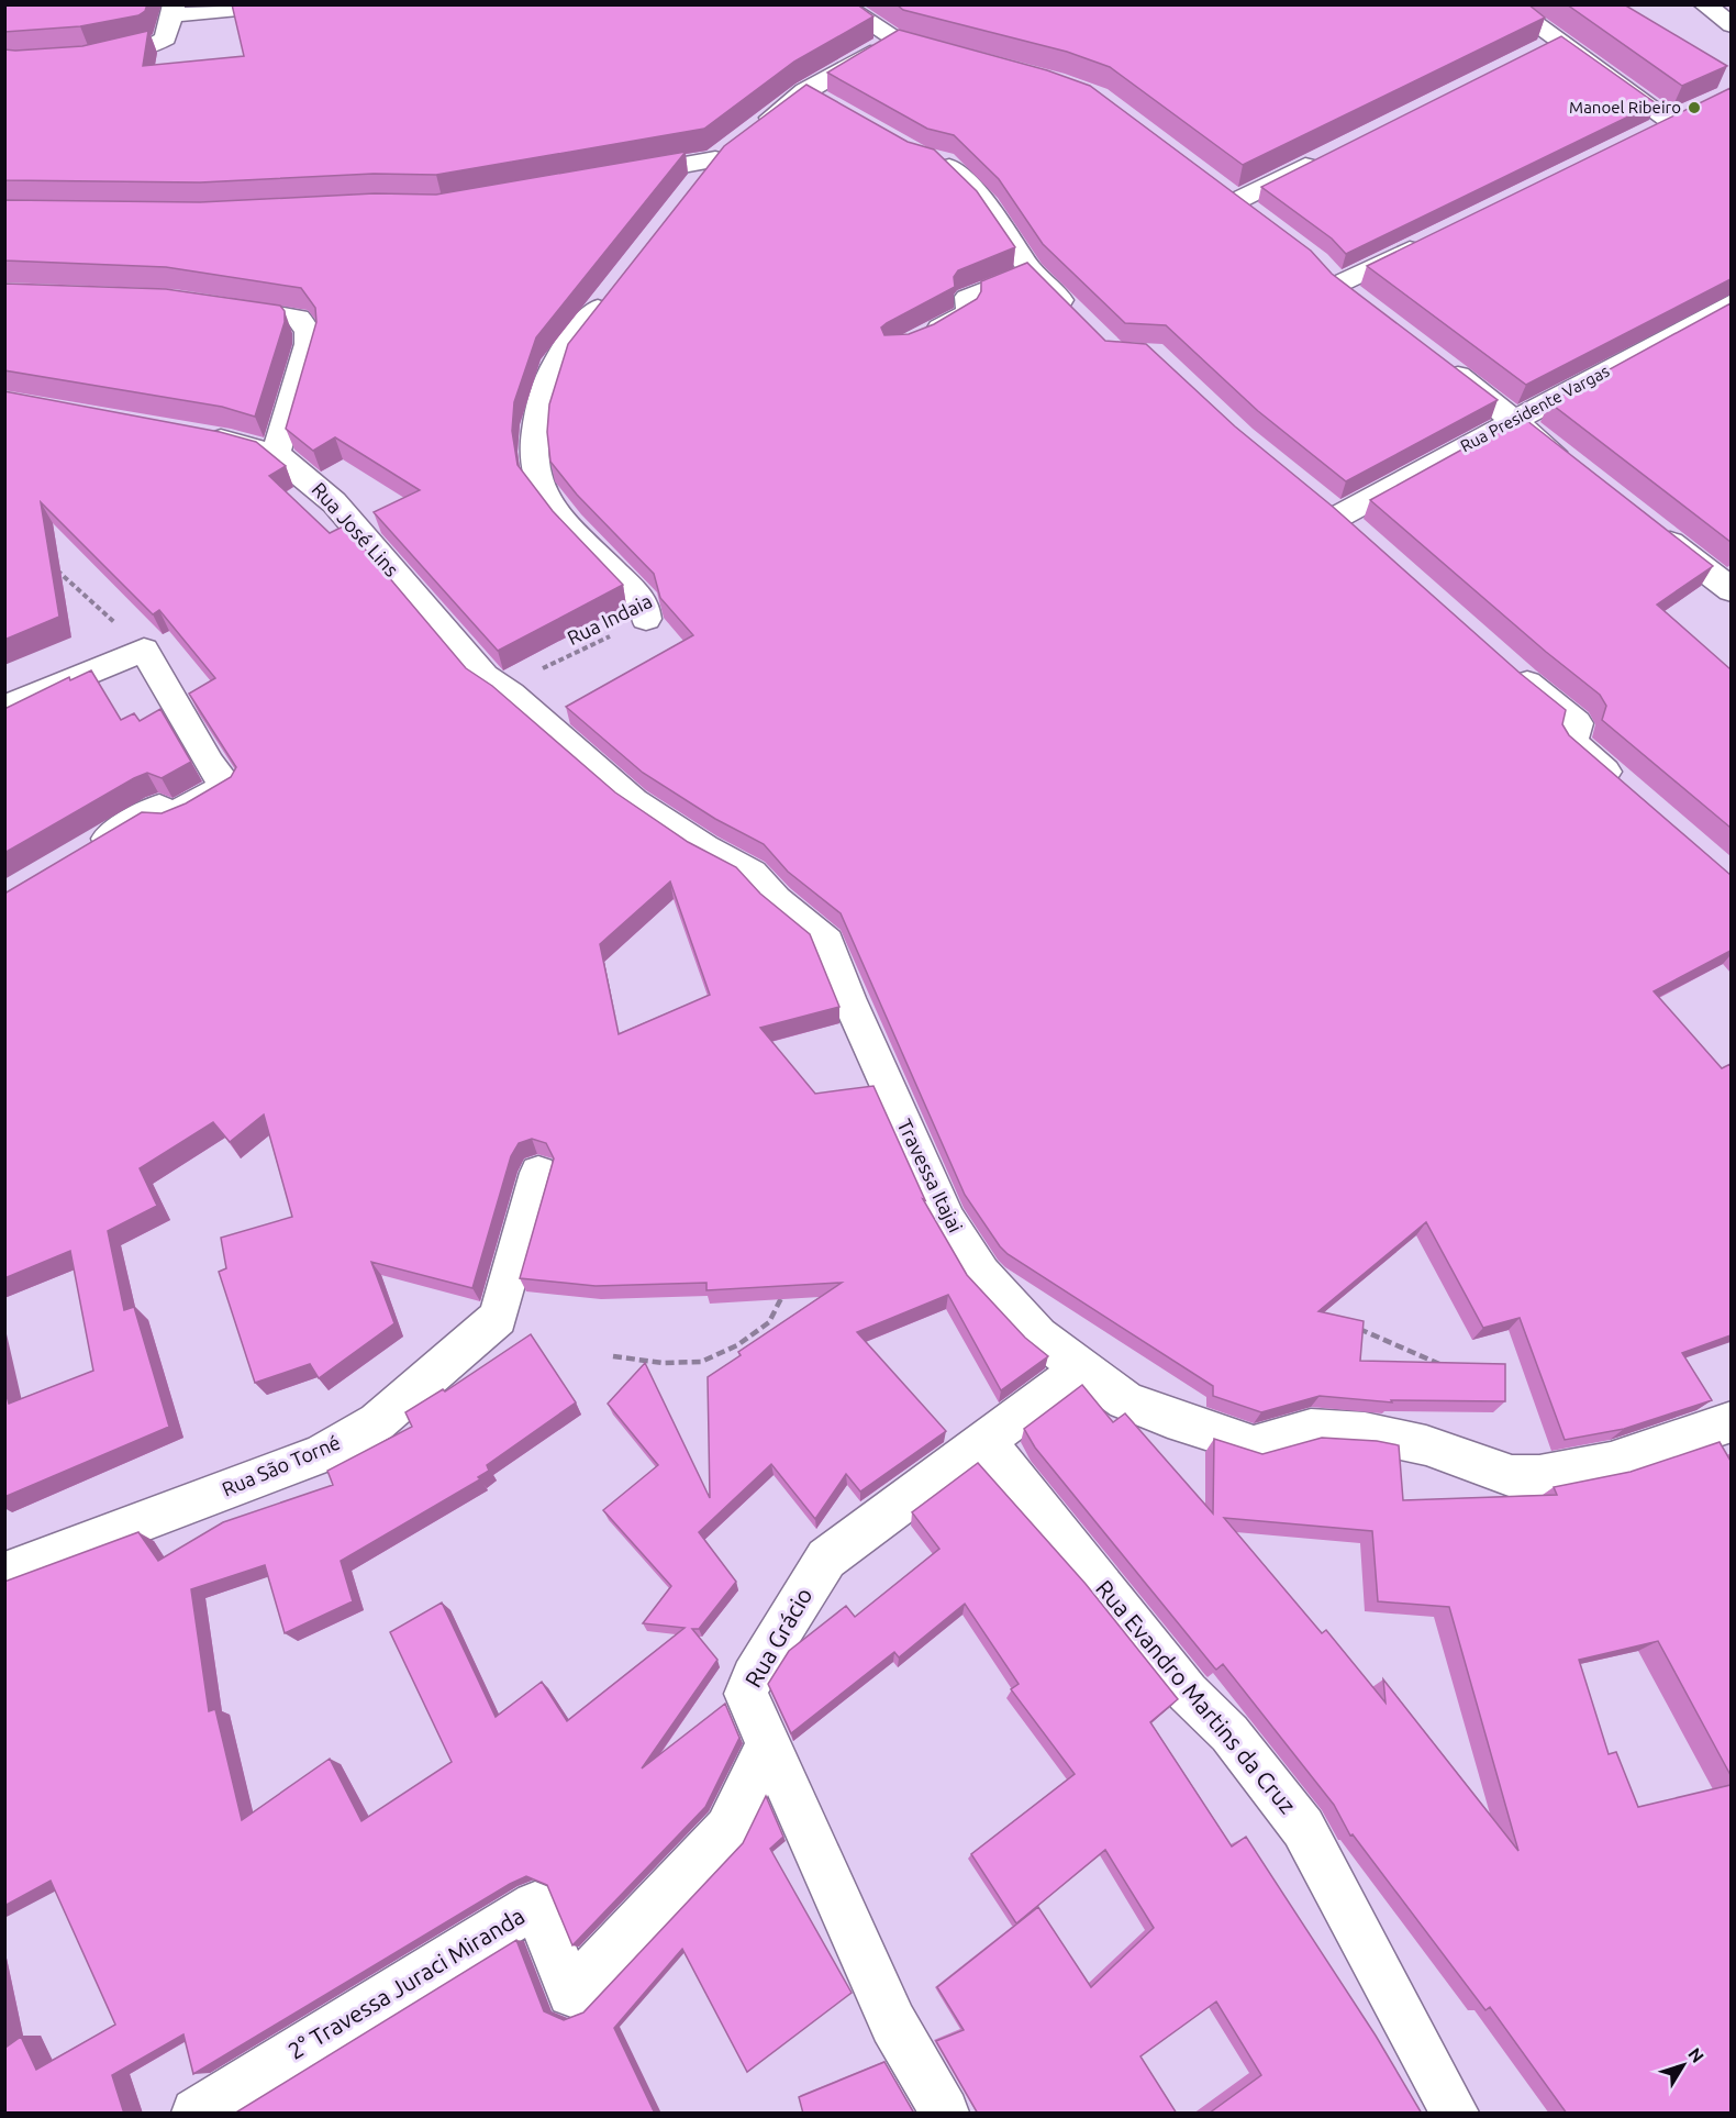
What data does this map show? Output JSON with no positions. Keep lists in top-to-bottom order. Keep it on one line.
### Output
{"streets":{"street":["Rua Presidente Vargas","Rua José Lins","Travessa Itajai","Rua São Torné","Rua Grácio","Rua Evandro Martins da Cruz","2° Travessa Juraci Miranda"],"path":["Rua Indaia"]},"crossings":[["Rua José Lins","Rua Indaia"],["Rua José Lins","Travessa Itajai"],["Travessa Itajai","Rua Grácio"],["Rua Grácio","Rua Evandro Martins da Cruz"],["Rua Grácio","2° Travessa Juraci Miranda"]],"places":["Manoel Ribeiro"],"north":"top right"}
